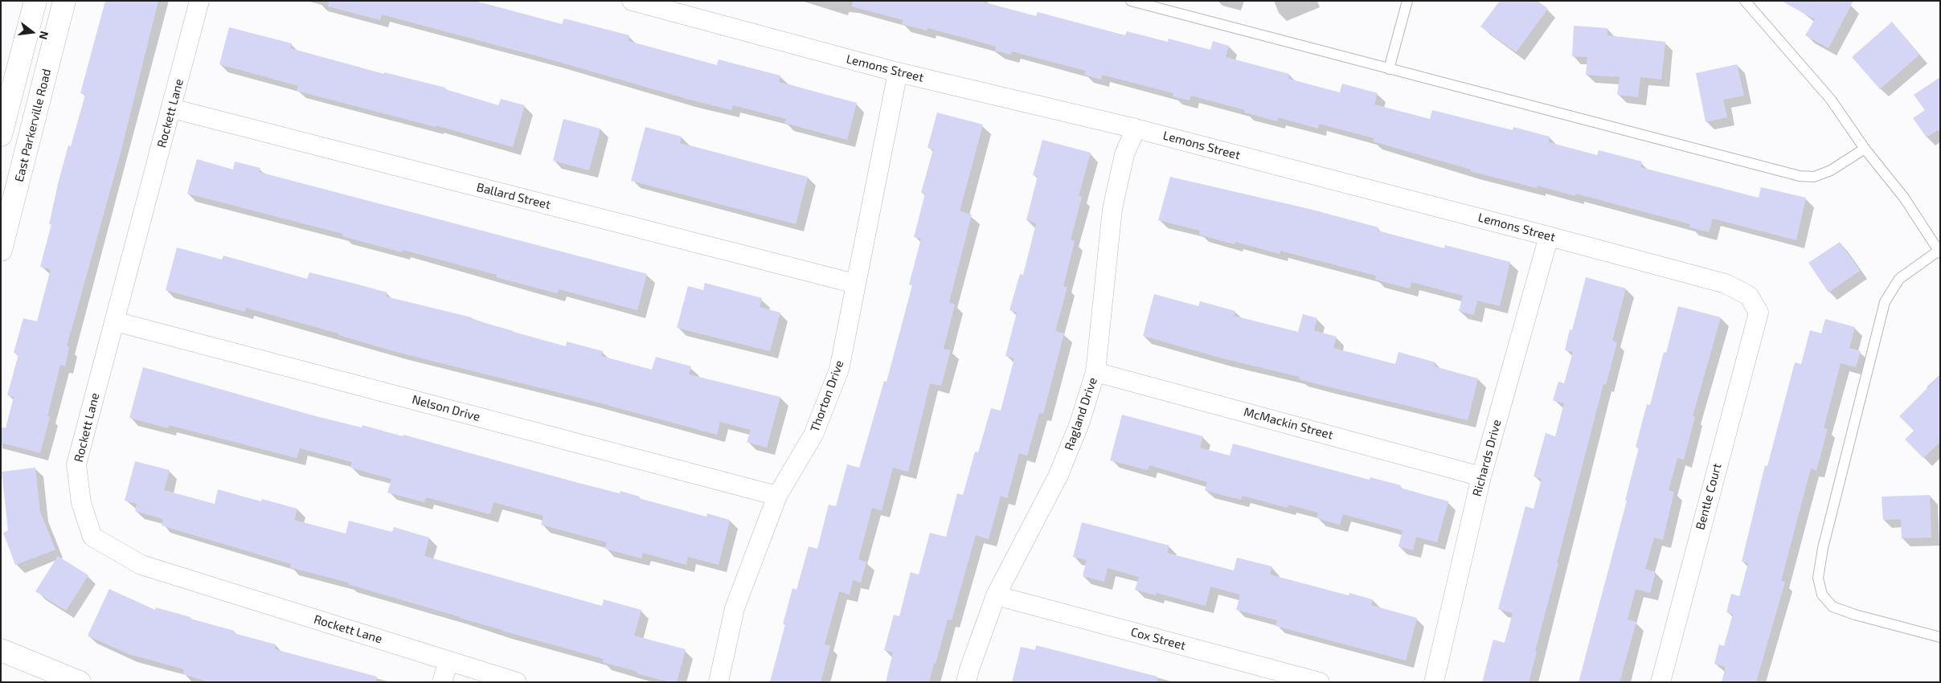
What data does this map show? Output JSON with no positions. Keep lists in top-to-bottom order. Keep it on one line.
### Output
{"streets":{"main road":["East Parkerville Road"],"street":["Lemons Street","Rockett Lane","Ballard Street","Thorton Drive","Nelson Drive","Ragland Drive","McMackin Street","Richards Drive","Bentle Court","Cox Street"]},"crossings":[["Lemons Street","Thorton Drive"],["Lemons Street","Ragland Drive"],["Lemons Street","Richards Drive"],["Lemons Street","Bentle Court"],["Rockett Lane","Ballard Street"],["Rockett Lane","Nelson Drive"],["Ballard Street","Thorton Drive"],["Thorton Drive","Nelson Drive"],["Ragland Drive","McMackin Street"],["Ragland Drive","Cox Street"],["McMackin Street","Richards Drive"]],"north":"right"}
